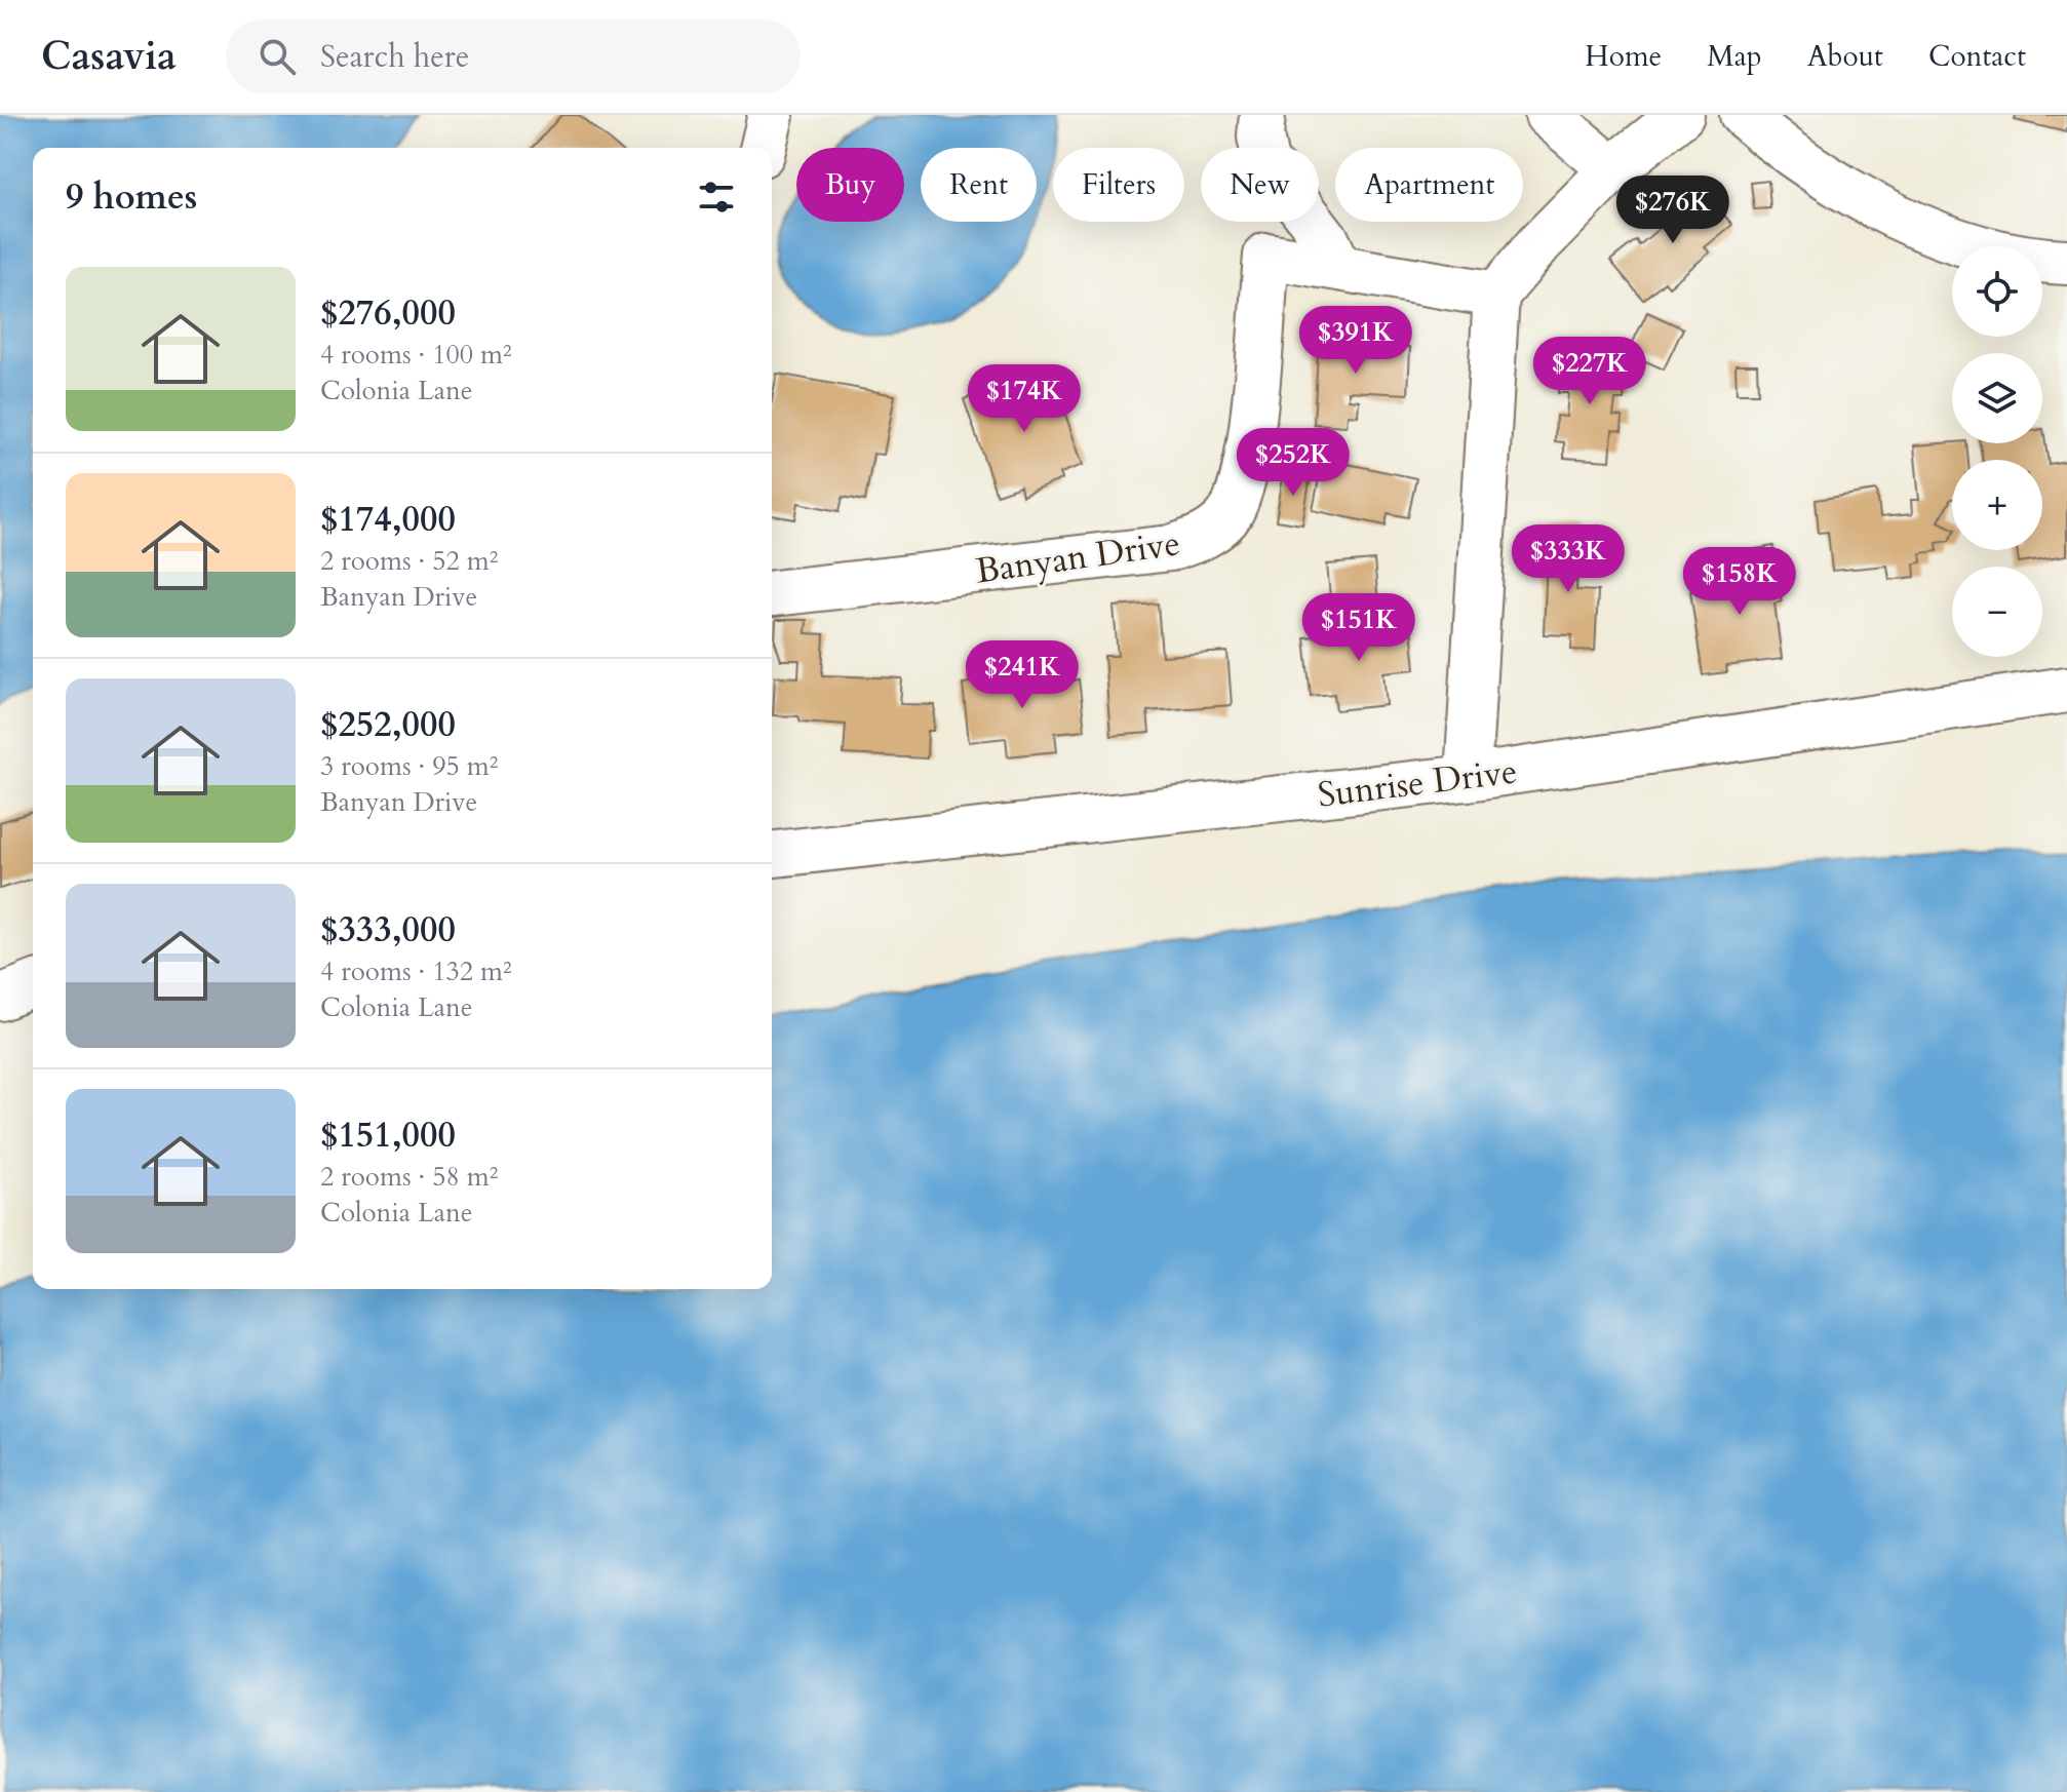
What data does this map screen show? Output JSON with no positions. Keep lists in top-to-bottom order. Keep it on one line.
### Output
{"streets":{"street":["Banyan Drive","Sunrise Drive"]},"page":{"header":"Casavia","search":"Search here","nav":["Home","Map","About","Contact"],"chip":["Buy","Rent","Filters","New","Apartment"],"heading":"9 homes","price":["$276K","$391K","$227K","$174K","$252K","$333K","$158K","$151K","$241K"],"map_buttons":["+","−"],"list":[{"name":"$276,000","note":"4 rooms · 100 m² · Colonia Lane"},{"name":"$174,000","note":"2 rooms · 52 m² · Banyan Drive"},{"name":"$252,000","note":"3 rooms · 95 m² · Banyan Drive"},{"name":"$333,000","note":"4 rooms · 132 m² · Colonia Lane"},{"name":"$151,000","note":"2 rooms · 58 m² · Colonia Lane"}]}}
